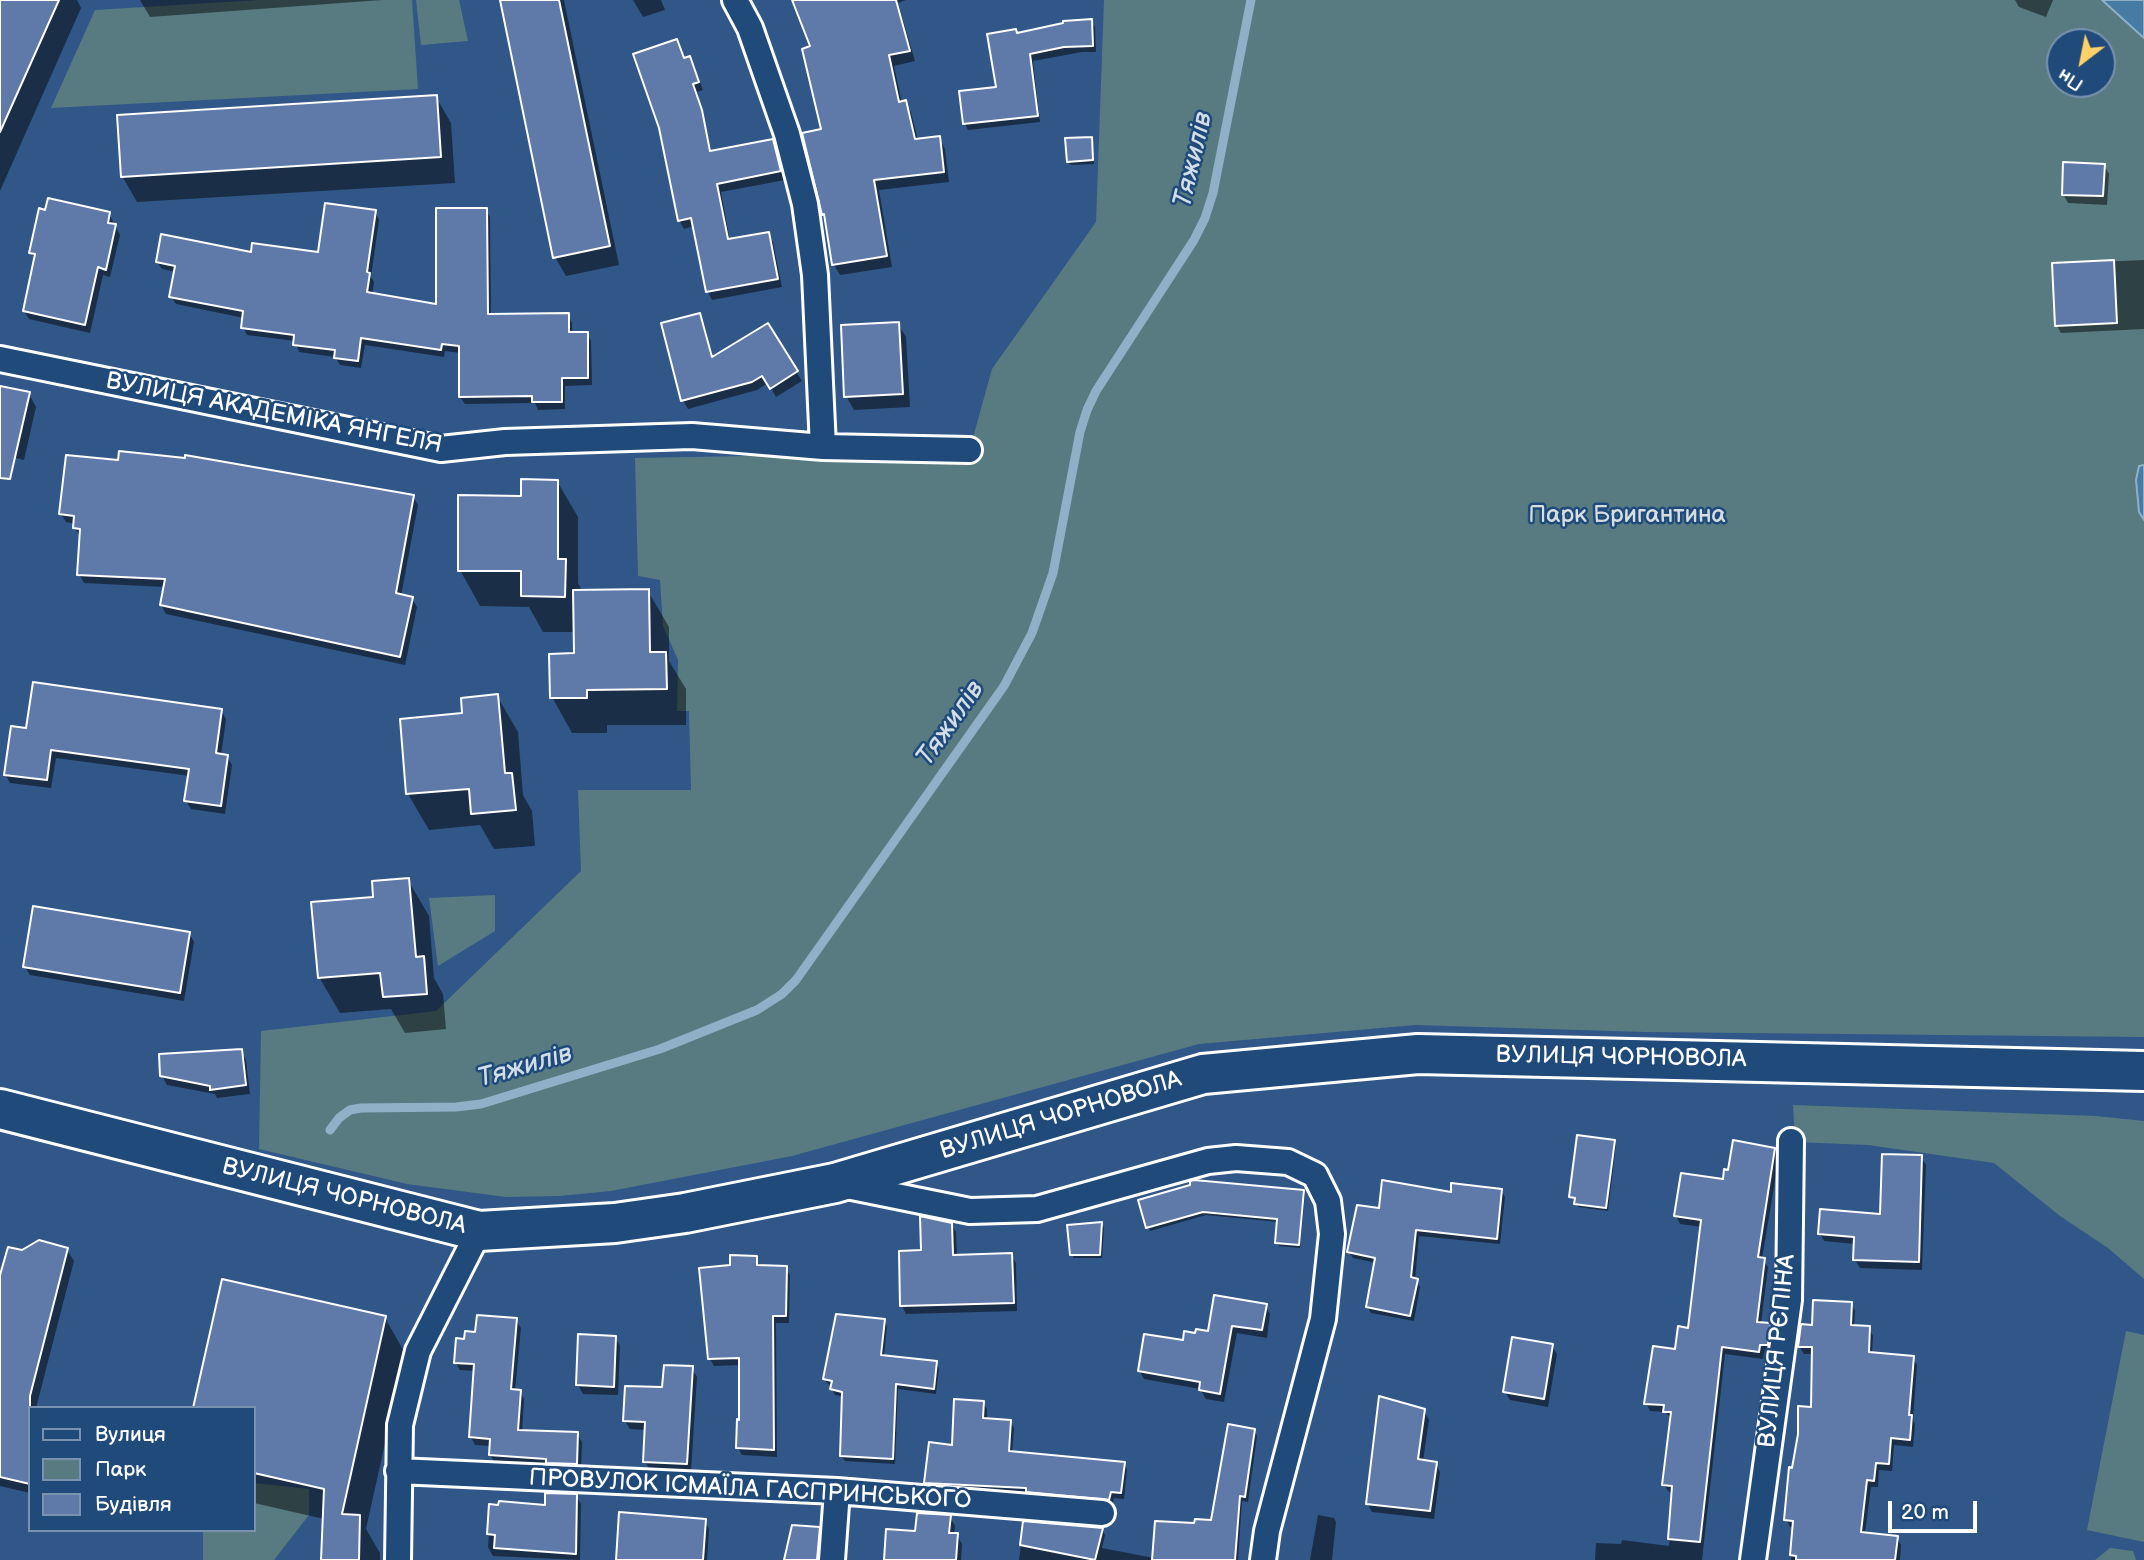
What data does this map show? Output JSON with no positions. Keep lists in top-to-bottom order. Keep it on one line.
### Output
{"streets":{"main road":["ВУЛИЦЯ ЧОРНОВОЛА"],"street":["ВУЛИЦЯ АКАДЕМІКА ЯНГЕЛЯ","ВУЛИЦЯ РЄПІНА","ПРОВУЛОК ІСМАЇЛА ГАСПРИНСЬКОГО"]},"water":["Тяжилів"],"parks":["Парк Бригантина"],"legend":["Вулиця","Парк","Будівля"],"scale_bar":"20 m","north":"bottom left"}
